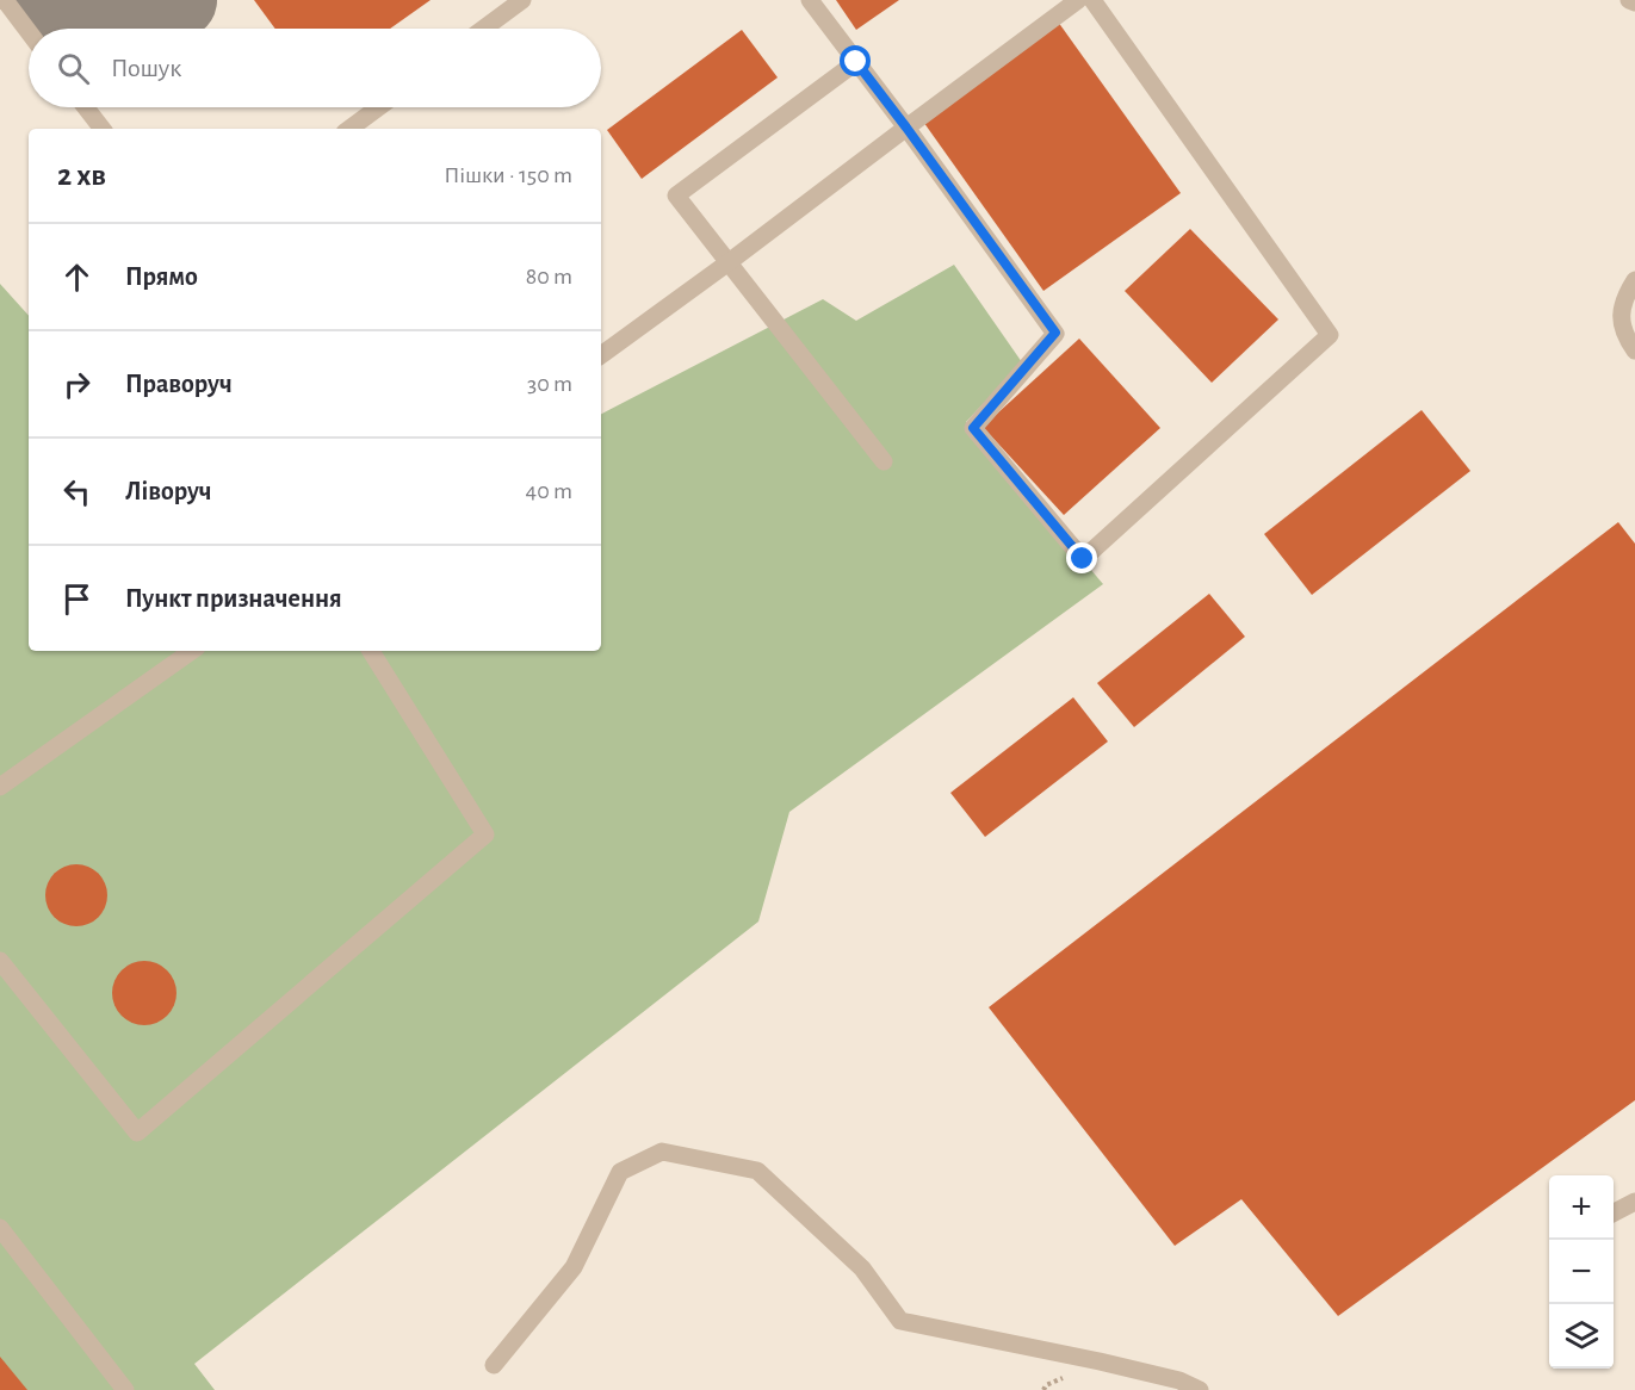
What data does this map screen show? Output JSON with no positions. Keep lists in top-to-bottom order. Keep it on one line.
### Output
{"page":{"search":"Пошук","heading":["2 хв","Пішки · 150 m"],"list":[["Прямо","80 m"],["Праворуч","30 m"],["Ліворуч","40 m"],"Пункт призначення"],"map_buttons":["+","−"]}}
